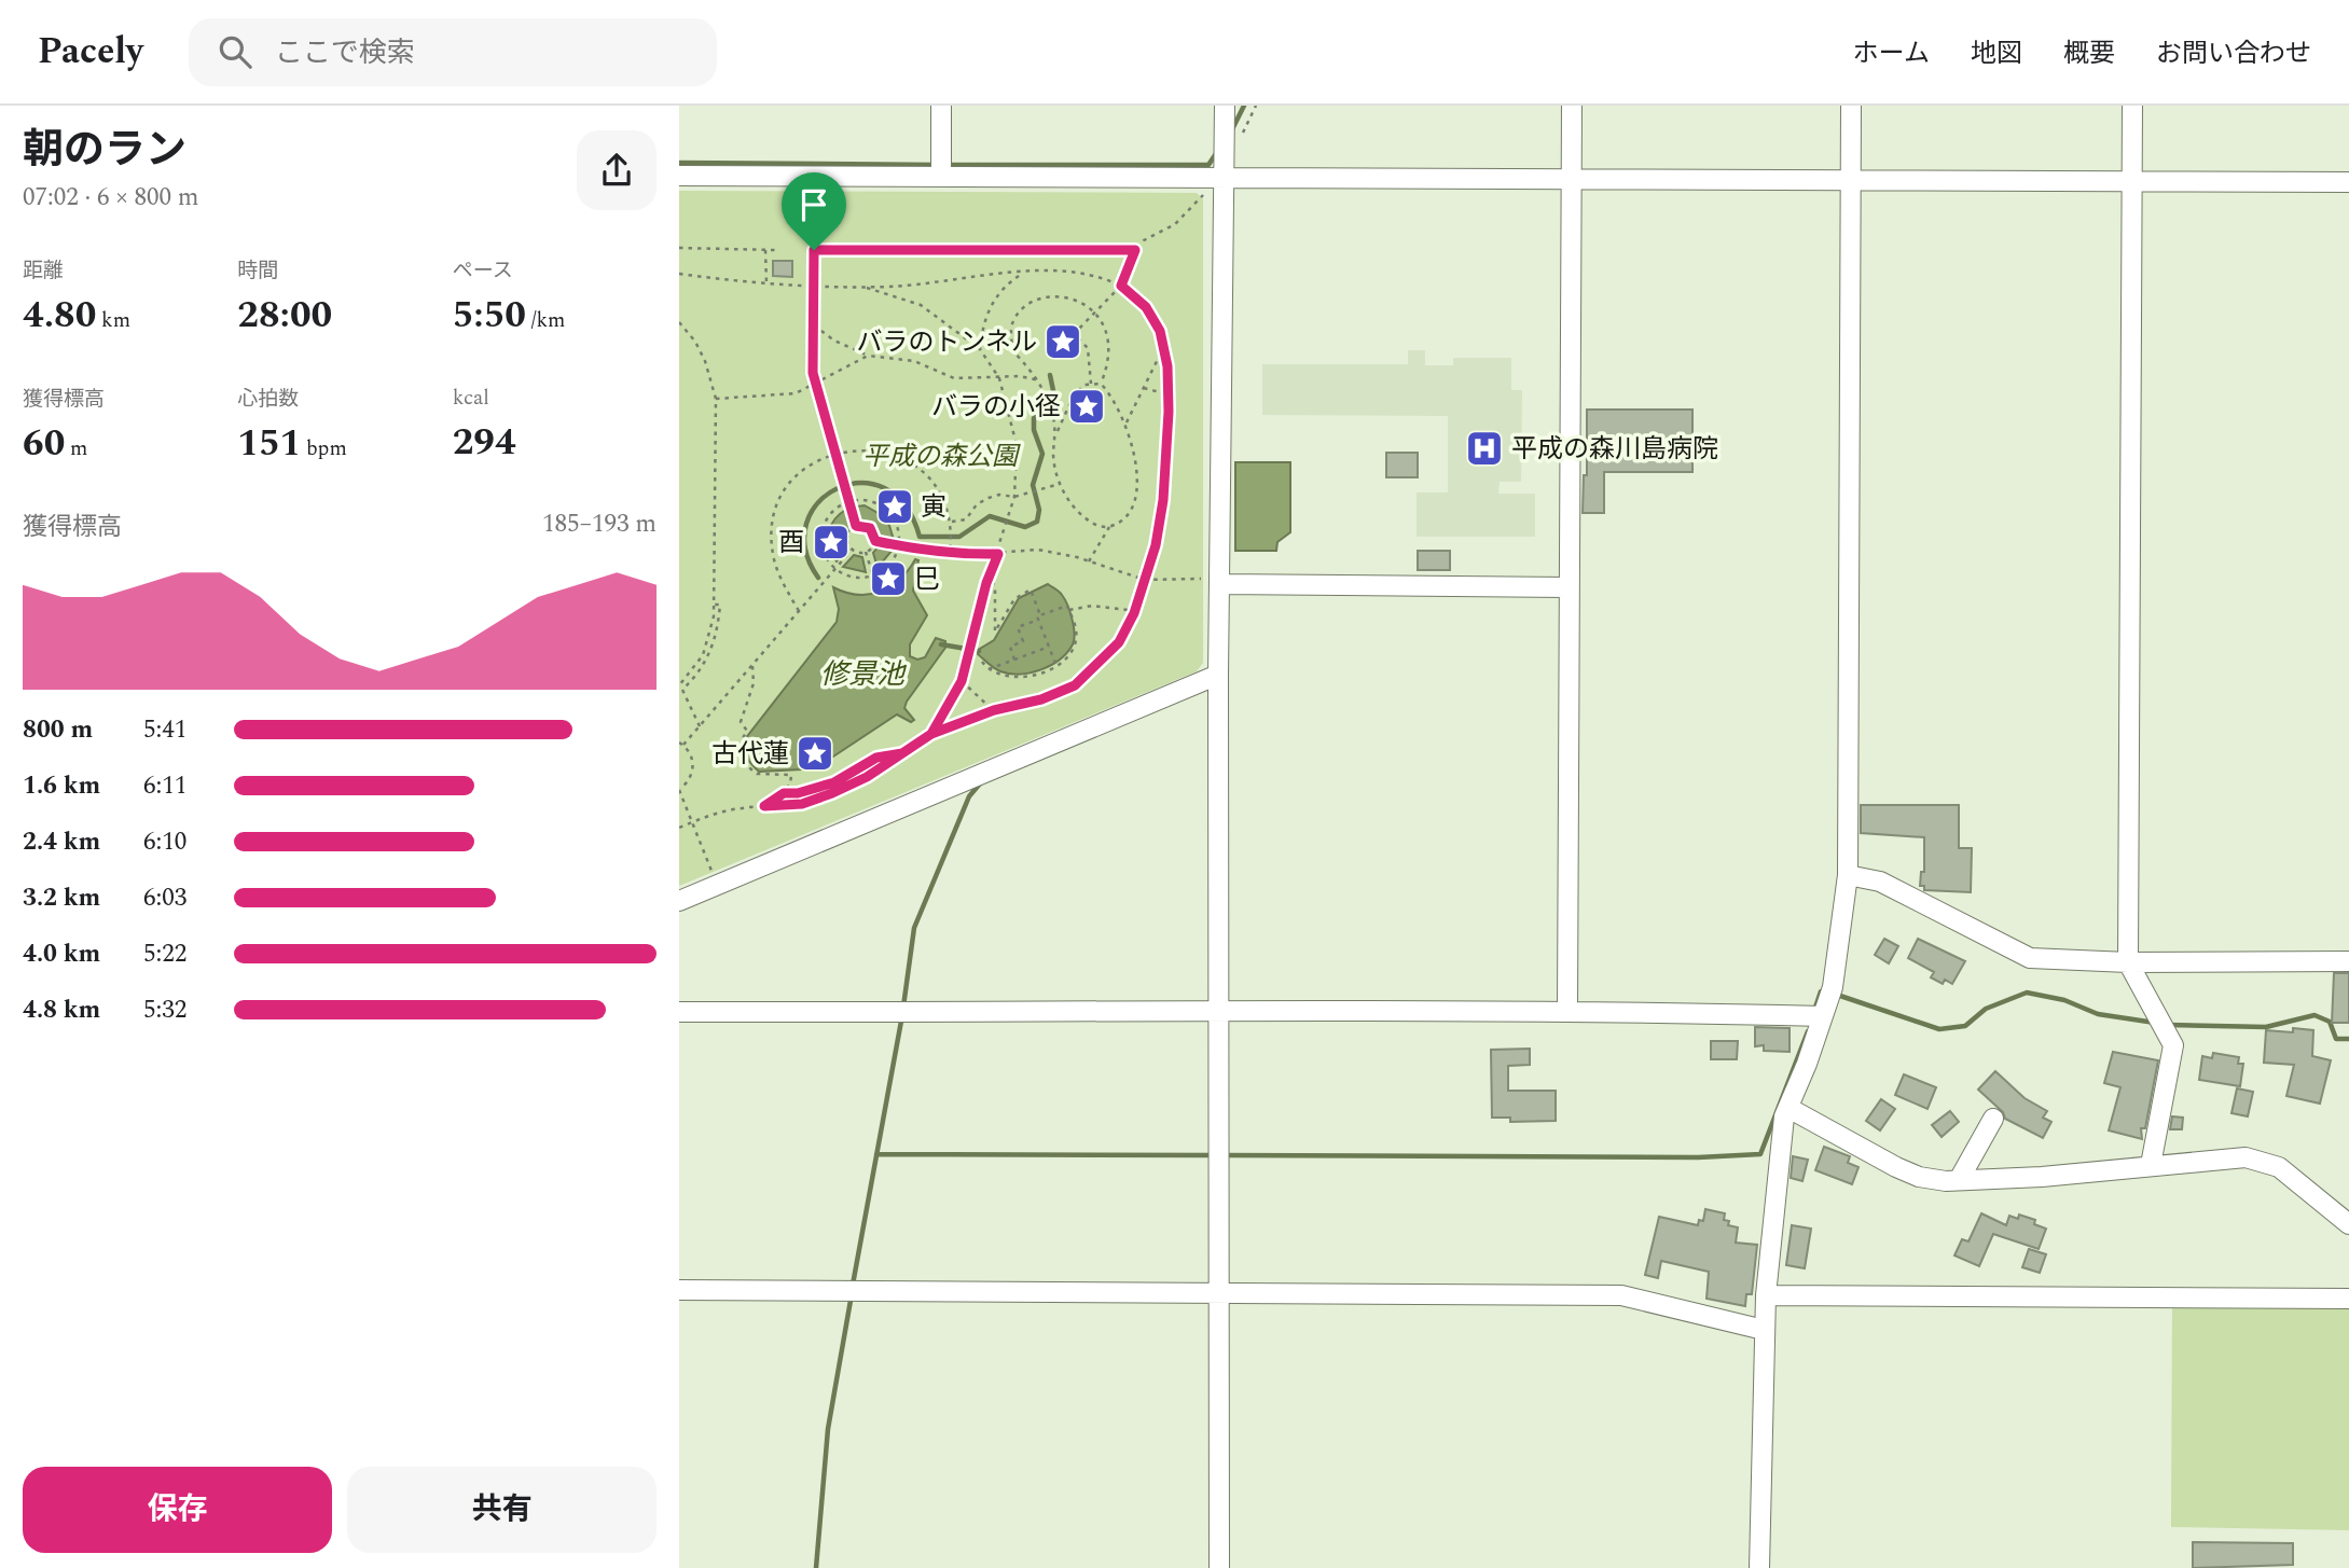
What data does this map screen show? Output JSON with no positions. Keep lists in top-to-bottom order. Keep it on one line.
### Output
{"water":["修景池"],"parks":["平成の森公園"],"places":{"place":["バラのトンネル","バラの小径","寅","酉","巳","古代蓮"],"hospital":["平成の森川島病院"]},"page":{"header":"Pacely","search":"ここで検索","nav":["ホーム","地図","概要","お問い合わせ"],"heading":["朝のラン","07:02 · 6 × 800 m"],"stats":[["距離","4.80 km"],["時間","28:00"],["ペース","5:50 /km"],["獲得標高","60 m"],["心拍数","151 bpm"],["kcal","294"]],"chart":["獲得標高","185–193 m"],"list":[{"name":"800 m","note":"5:41"},{"name":"1.6 km","note":"6:11"},{"name":"2.4 km","note":"6:10"},{"name":"3.2 km","note":"6:03"},{"name":"4.0 km","note":"5:22"},{"name":"4.8 km","note":"5:32"}],"buttons":["保存","共有"]}}
